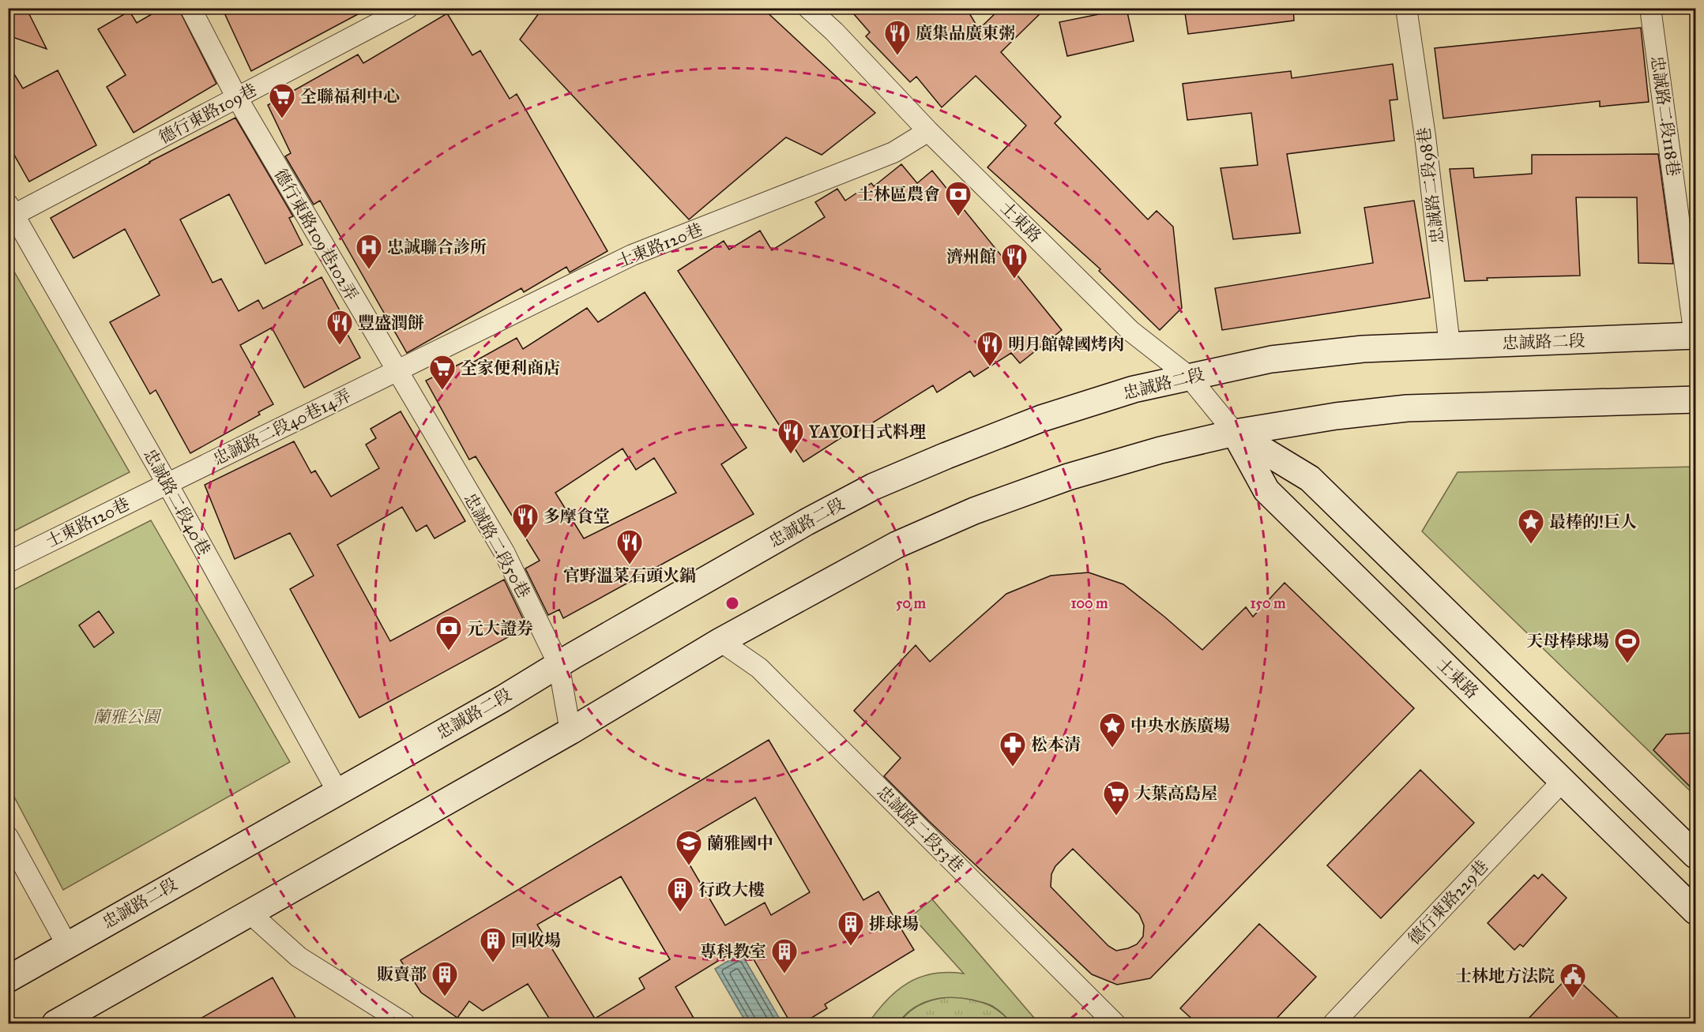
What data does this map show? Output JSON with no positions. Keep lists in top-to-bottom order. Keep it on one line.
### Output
{"streets":{"street":["德行東路109巷","忠誠路二段118巷","忠誠路二段98巷","士東路","德行東路109巷102弄","士東路120巷","忠誠路二段","忠誠路二段40巷14弄","忠誠路二段40巷","忠誠路二段50巷","忠誠路二段53巷","德行東路229巷"]},"crossings":[["德行東路109巷","德行東路109巷102弄"],["德行東路109巷","忠誠路二段40巷"],["忠誠路二段118巷","忠誠路二段"],["忠誠路二段98巷","忠誠路二段"],["士東路","士東路120巷"],["士東路","忠誠路二段"],["士東路","德行東路229巷"],["德行東路109巷102弄","士東路120巷"],["德行東路109巷102弄","忠誠路二段40巷14弄"],["德行東路109巷102弄","忠誠路二段50巷"],["士東路120巷","忠誠路二段40巷14弄"],["士東路120巷","忠誠路二段40巷"],["士東路120巷","忠誠路二段50巷"],["忠誠路二段","忠誠路二段40巷"],["忠誠路二段","忠誠路二段50巷"],["忠誠路二段40巷14弄","忠誠路二段40巷"],["忠誠路二段40巷14弄","忠誠路二段50巷"]],"parks":["蘭雅公園"],"places":{"restaurant":["廣集品廣東粥","濟州館","豐盛潤餅","明月館韓國烤肉","YAYOI日式料理","多摩食堂","官野溫菜石頭火鍋"],"supermarket":["全聯福利中心","全家便利商店","大葉高島屋"],"bank":["士林區農會","元大證券"],"hospital":["忠誠聯合診所"],"place":["最棒的!巨人","中央水族廣場"],"sports":["天母棒球場"],"pharmacy":["松本清"],"school or university":["蘭雅國中"],"building":["行政大樓","排球場","回收場","專科教室","販賣部"],"public building":["士林地方法院"]},"rings":["50 m","100 m","150 m"]}
